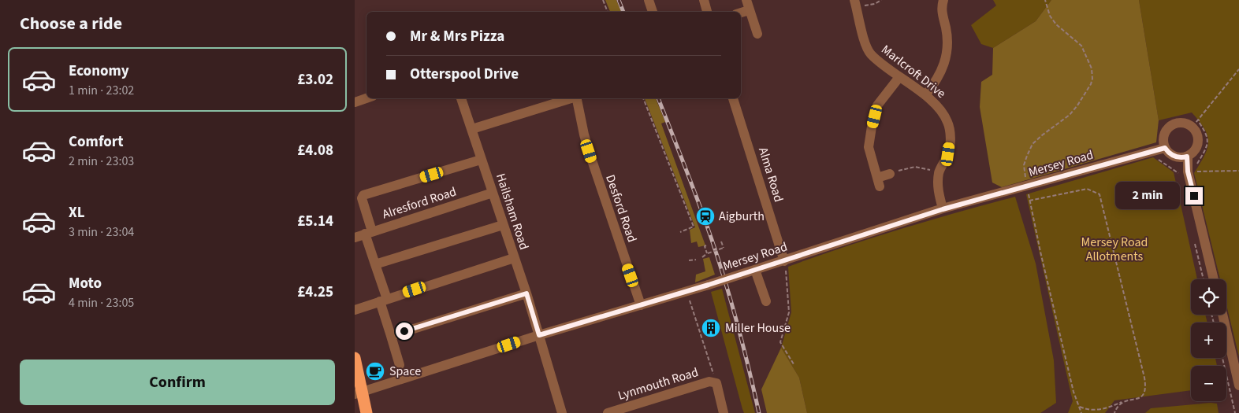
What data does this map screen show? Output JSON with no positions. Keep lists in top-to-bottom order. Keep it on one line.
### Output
{"streets":{"street":["Marlcroft Drive","Mersey Road","Alma Road","Alresford Road","Desford Road","Hailsham Road","Lynmouth Road"]},"crossings":[["Marlcroft Drive","Mersey Road"],["Mersey Road","Alma Road"],["Mersey Road","Desford Road"],["Mersey Road","Hailsham Road"],["Alresford Road","Hailsham Road"]],"parks":["Mersey Road Allotments"],"places":{"station":["Aigburth"],"building":["Miller House"],"cafe":["Space"]},"page":{"heading":"Choose a ride","banner":["Mr & Mrs Pizza","Otterspool Drive"],"list":[{"name":"Economy","note":"1 min · 23:02","value":"£3.02"},{"name":"Comfort","note":"2 min · 23:03","value":"£4.08"},{"name":"XL","note":"3 min · 23:04","value":"£5.14"},{"name":"Moto","note":"4 min · 23:05","value":"£4.25"}],"bubble":"2 min","map_buttons":["+","−"],"buttons":"Confirm"}}
